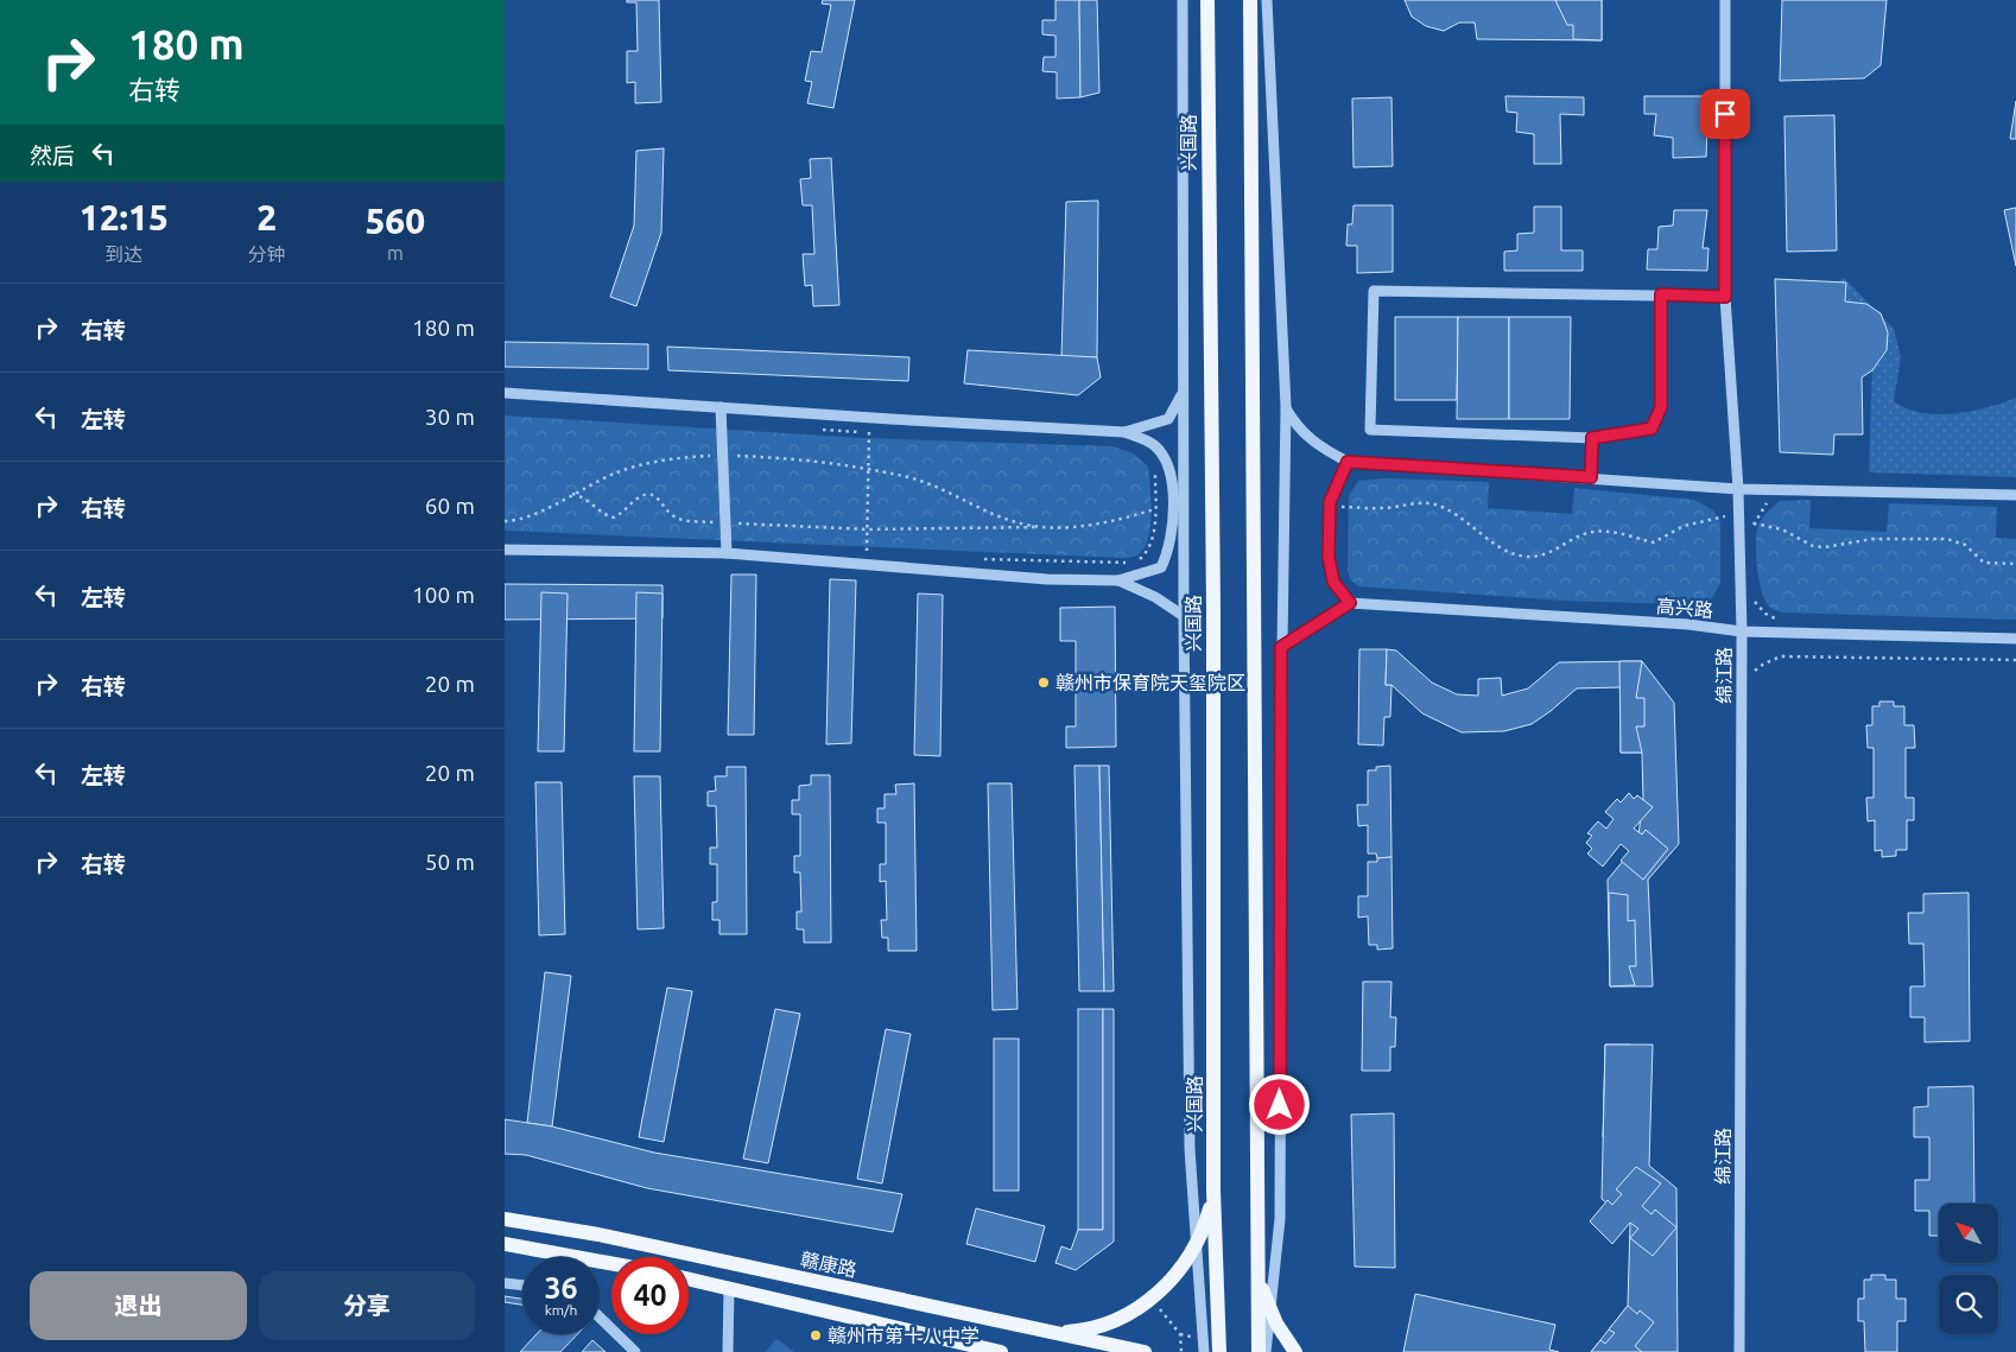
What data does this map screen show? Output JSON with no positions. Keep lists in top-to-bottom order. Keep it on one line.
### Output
{"streets":{"main road":["兴国路","赣康路"],"street":["高兴路","绵江路"]},"crossings":[["高兴路","绵江路"]],"places":["赣州市保育院天玺院区","赣州市第十八中学"],"north":"top left","page":{"turn":["180 m","右转"],"then":"然后","eta":["12:15","到达","2","分钟","560","m"],"list":[{"name":"右转","value":"180 m"},{"name":"左转","value":"30 m"},{"name":"右转","value":"60 m"},{"name":"左转","value":"100 m"},{"name":"右转","value":"20 m"},{"name":"左转","value":"20 m"},{"name":"右转","value":"50 m"}],"speed":"36 km/h","limit":"40","buttons":["退出","分享"]}}
